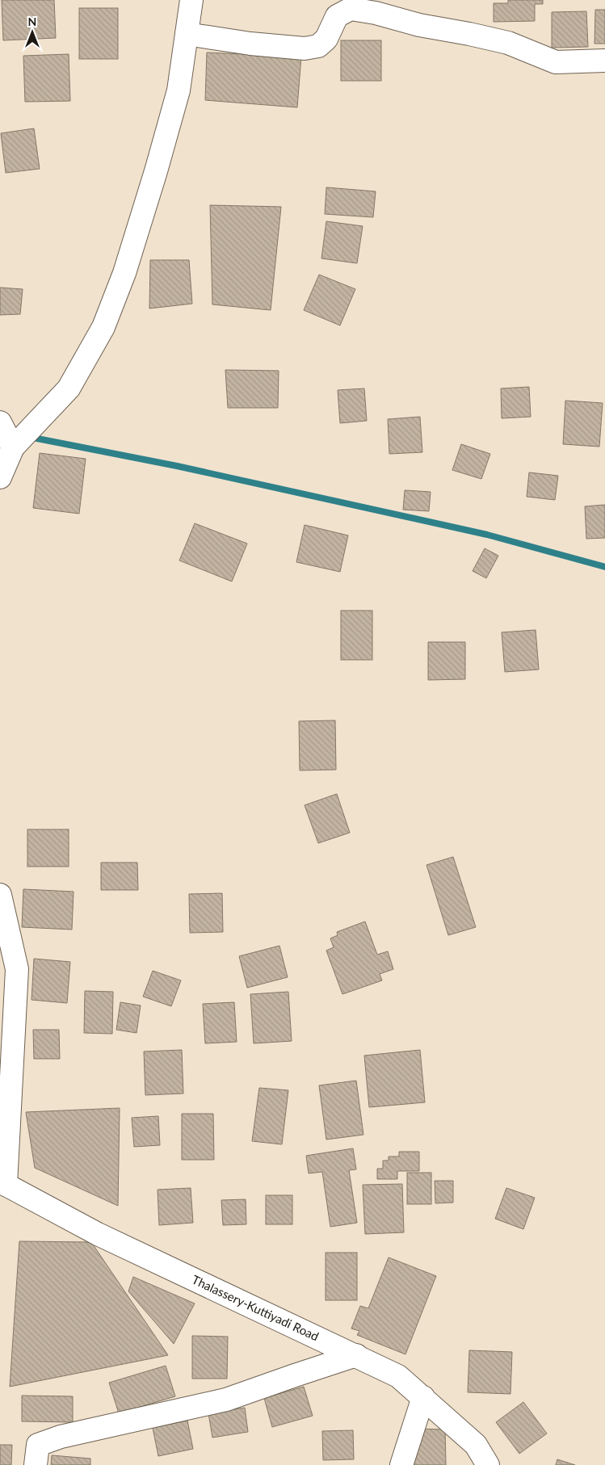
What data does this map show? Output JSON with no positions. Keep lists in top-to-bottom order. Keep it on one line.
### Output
{"streets":{"street":["Thalassery-Kuttiyadi Road"]},"north":"top"}
